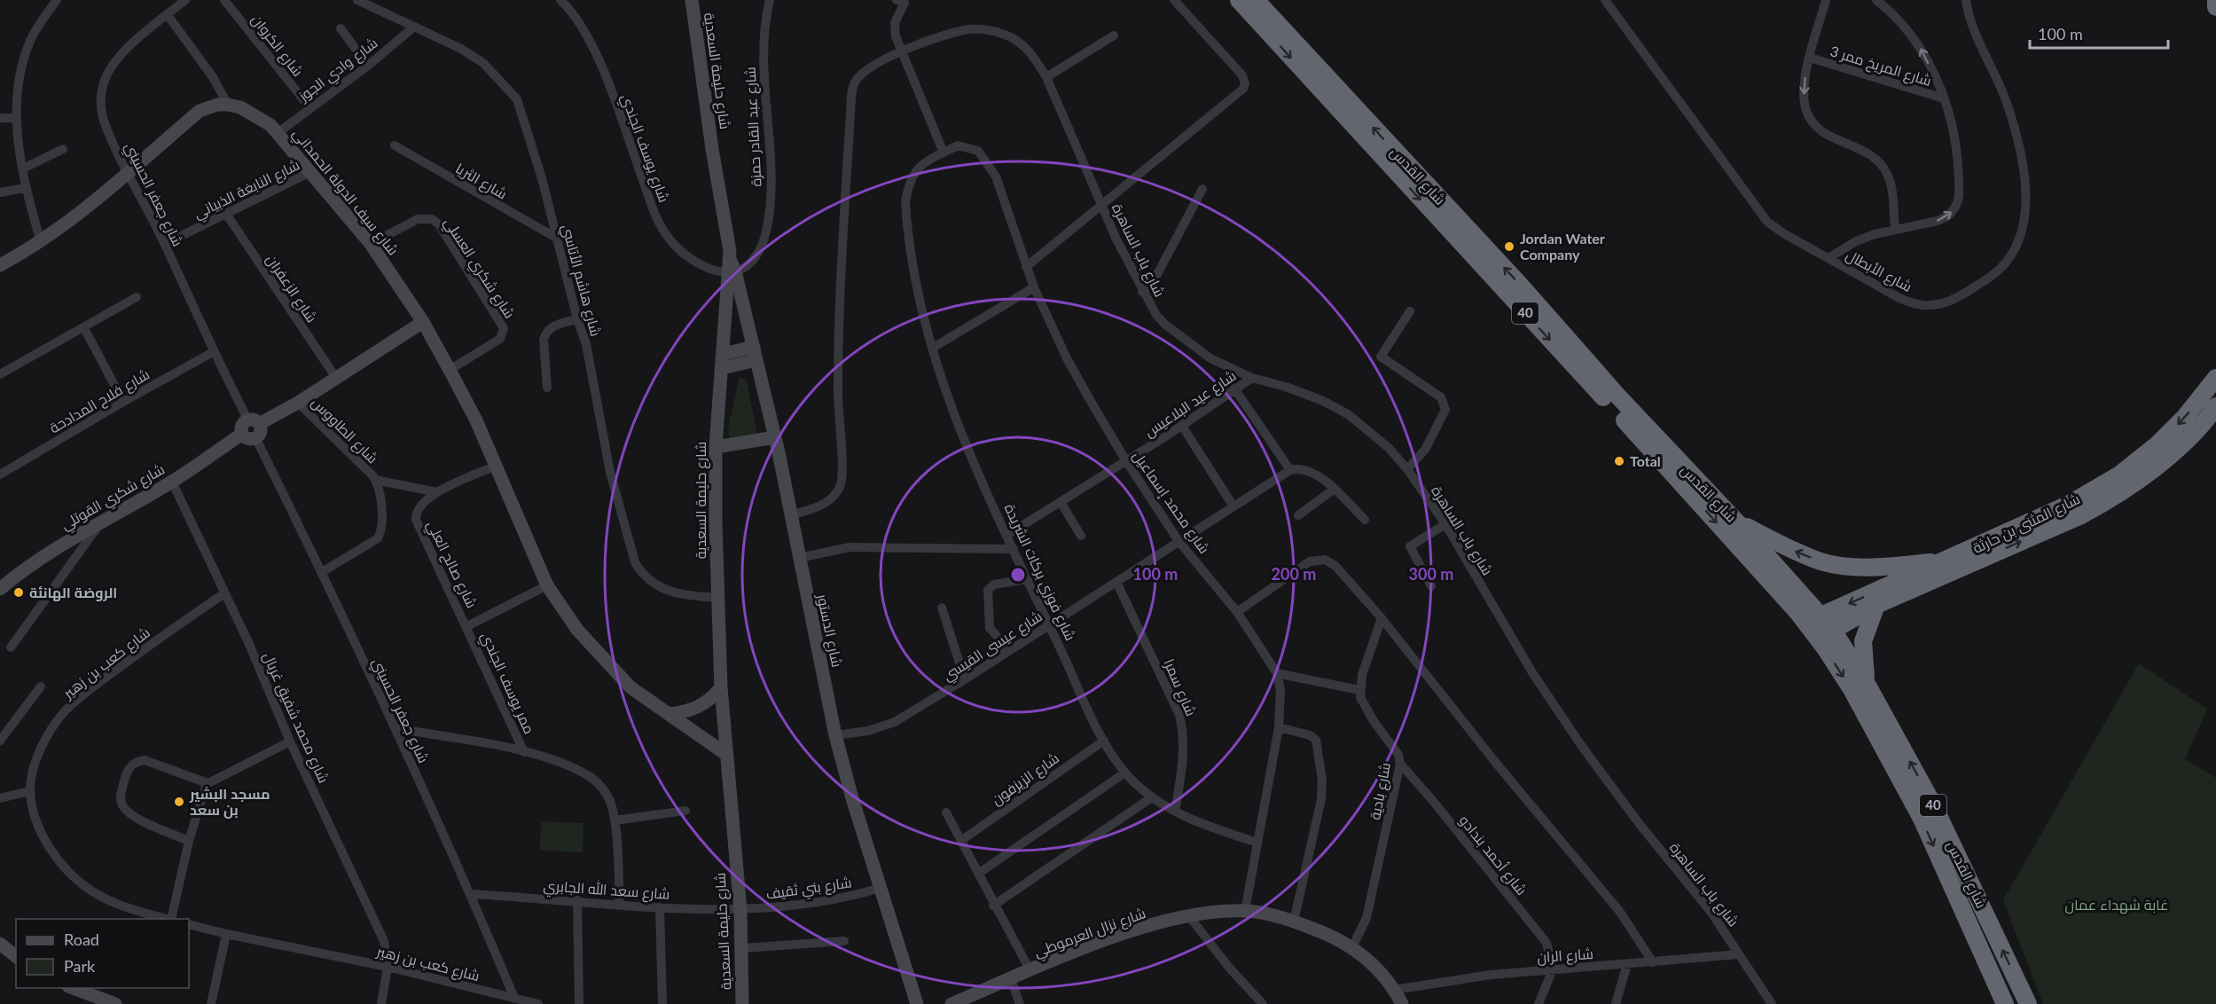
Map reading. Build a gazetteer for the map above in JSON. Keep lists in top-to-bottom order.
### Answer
{
  "streets": {
    "highway": ["شارع القدس", "40", "شارع المثنى بن حارثة"],
    "street": [
      "شارع الكروان",
      "شارع المريخ ممر 3",
      "شارع وادي الجوز",
      "شارع حليمة السعدية",
      "شارع عبد القادر حمزة",
      "شارع يوسف الجندي",
      "شارع الثريا",
      "شارع النابغة الذبياني",
      "شارع سيف الدولة الحمداني",
      "شارع جعفر الحسيني",
      "شارع باب الساهرة",
      "شارع شكري العسلي",
      "شارع الأبطال",
      "شارع هاشم الأتاسي",
      "شارع الزعفران",
      "شارع فلاح المدادحة",
      "شارع عيد البلاعيس",
      "شارع الطاووس",
      "شارع شكري القوتلي",
      "شارع محمد إسماعيل",
      "شارع صالح العلي",
      "شارع فوزي بركات الشريدة",
      "شارع الدستور",
      "شارع عيسى القيسي",
      "شارع كعب بن زهير",
      "ممر يوسف الجندي",
      "شارع سمرا",
      "شارع محمد شفيق غربال",
      "شارع الزيزفون",
      "شارع بادية",
      "شارع أحمد بندادو",
      "شارع بني ثقيف",
      "شارع سعد الله الجابري",
      "شارع نزال العرموطي",
      "شارع الران"
    ]
  },
  "crossings": [
    ["شارع الكروان", "شارع وادي الجوز"],
    ["شارع وادي الجوز", "شارع سيف الدولة الحمداني"],
    ["شارع وادي الجوز", "شارع هاشم الأتاسي"],
    ["شارع حليمة السعدية", "شارع عبد القادر حمزة"],
    ["شارع حليمة السعدية", "شارع يوسف الجندي"],
    ["شارع حليمة السعدية", "شارع سيف الدولة الحمداني"],
    ["شارع حليمة السعدية", "شارع هاشم الأتاسي"],
    ["شارع حليمة السعدية", "شارع الدستور"],
    ["شارع حليمة السعدية", "شارع بني ثقيف"],
    ["شارع حليمة السعدية", "شارع سعد الله الجابري"],
    ["شارع عبد القادر حمزة", "شارع يوسف الجندي"],
    ["شارع عبد القادر حمزة", "شارع الدستور"],
    ["شارع يوسف الجندي", "شارع الدستور"],
    ["شارع القدس", "شارع المثنى بن حارثة"],
    ["شارع الثريا", "شارع هاشم الأتاسي"],
    ["شارع النابغة الذبياني", "شارع سيف الدولة الحمداني"],
    ["شارع النابغة الذبياني", "شارع جعفر الحسيني"],
    ["شارع النابغة الذبياني", "شارع الزعفران"],
    ["شارع سيف الدولة الحمداني", "شارع شكري العسلي"],
    ["شارع سيف الدولة الحمداني", "شارع صالح العلي"],
    ["شارع جعفر الحسيني", "شارع فلاح المدادحة"],
    ["شارع جعفر الحسيني", "شارع الطاووس"],
    ["شارع جعفر الحسيني", "شارع شكري القوتلي"],
    ["شارع جعفر الحسيني", "شارع كعب بن زهير"],
    ["شارع جعفر الحسيني", "شارع سعد الله الجابري"],
    ["شارع باب الساهرة", "شارع عيد البلاعيس"],
    ["شارع باب الساهرة", "شارع الدستور"],
    ["شارع باب الساهرة", "شارع الران"],
    ["شارع عيد البلاعيس", "شارع محمد إسماعيل"],
    ["شارع عيد البلاعيس", "شارع فوزي بركات الشريدة"],
    ["شارع شكري القوتلي", "شارع محمد شفيق غربال"],
    ["شارع محمد إسماعيل", "شارع فوزي بركات الشريدة"],
    ["شارع محمد إسماعيل", "شارع عيسى القيسي"],
    ["شارع محمد إسماعيل", "شارع نزال العرموطي"],
    ["شارع صالح العلي", "ممر يوسف الجندي"],
    ["شارع فوزي بركات الشريدة", "شارع عيسى القيسي"],
    ["شارع فوزي بركات الشريدة", "شارع سمرا"],
    ["شارع فوزي بركات الشريدة", "شارع الزيزفون"],
    ["شارع الدستور", "شارع عيسى القيسي"],
    ["شارع الدستور", "شارع بني ثقيف"],
    ["شارع عيسى القيسي", "شارع سمرا"],
    ["شارع كعب بن زهير", "شارع محمد شفيق غربال"],
    ["شارع بادية", "شارع أحمد بندادو"],
    ["شارع بادية", "شارع نزال العرموطي"],
    ["شارع أحمد بندادو", "شارع الران"],
    ["شارع بني ثقيف", "شارع سعد الله الجابري"],
    ["شارع نزال العرموطي", "شارع الران"]
  ],
  "parks": ["غابة شهداء عمان"],
  "places": [
    "Jordan Water Company",
    "Total",
    "الروضة الهانئة",
    "مسجد البشير بن سعد"
  ],
  "legend": ["Road", "Park"],
  "scale_bar": "100 m",
  "rings": ["100 m", "200 m", "300 m"]
}
